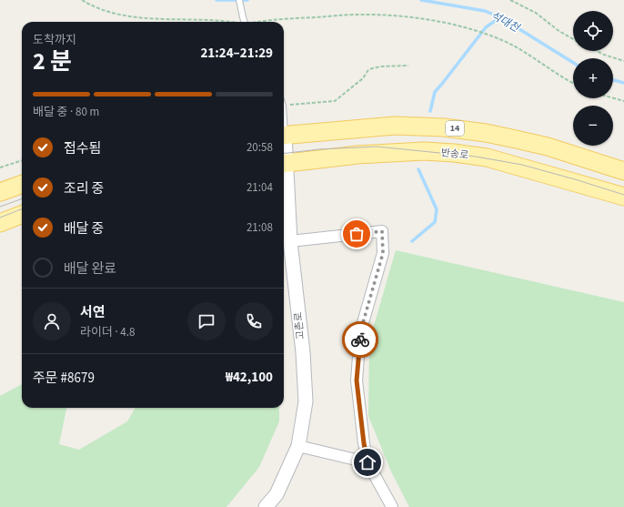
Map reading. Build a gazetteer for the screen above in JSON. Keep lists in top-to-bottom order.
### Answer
{
  "streets": {
    "main road": ["14", "반송로"],
    "street": ["고촌로"]
  },
  "water": ["석대천"],
  "page": {
    "map_buttons": ["+", "−"],
    "heading": ["2 분", "도착까지", "21:24–21:29"],
    "panel": [
      "서연",
      "라이더 · 4.8",
      "주문 #8679",
      "₩42,100"
    ],
    "bar": "배달 중 · 80 m",
    "list": [
      ["접수됨", "20:58"],
      ["조리 중", "21:04"],
      ["배달 중", "21:08"],
      "배달 완료"
    ]
  }
}
